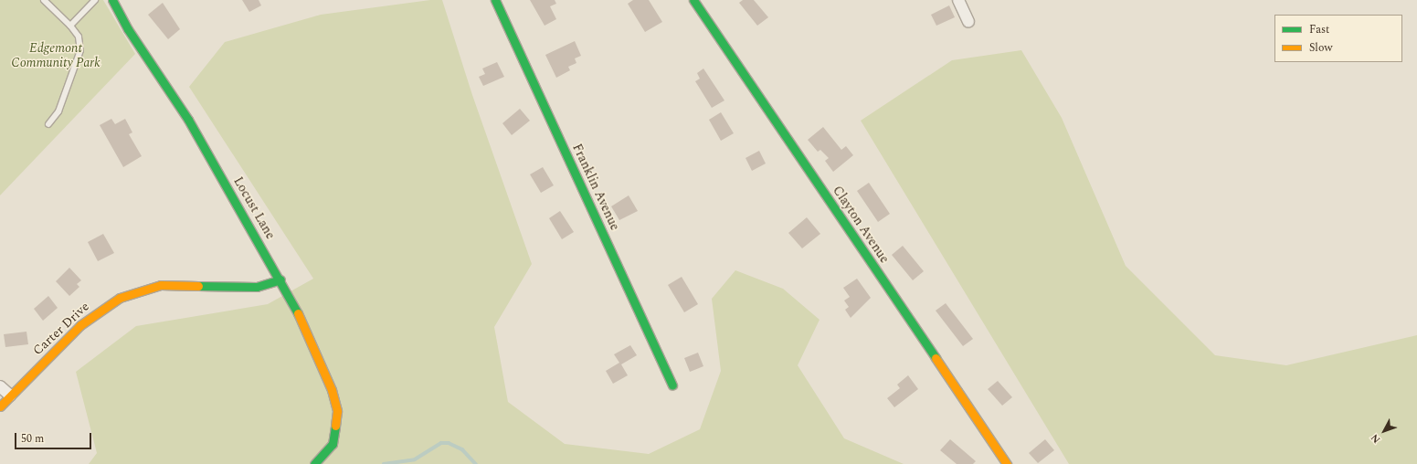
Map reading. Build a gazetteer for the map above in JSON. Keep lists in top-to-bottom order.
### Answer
{
  "streets": {
    "street": [
      "Franklin Avenue",
      "Locust Lane",
      "Clayton Avenue",
      "Carter Drive"
    ]
  },
  "crossings": [
    ["Locust Lane", "Carter Drive"]
  ],
  "parks": ["Edgemont Community Park"],
  "legend": ["Fast", "Slow"],
  "scale_bar": "50 m",
  "north": "bottom left"
}
